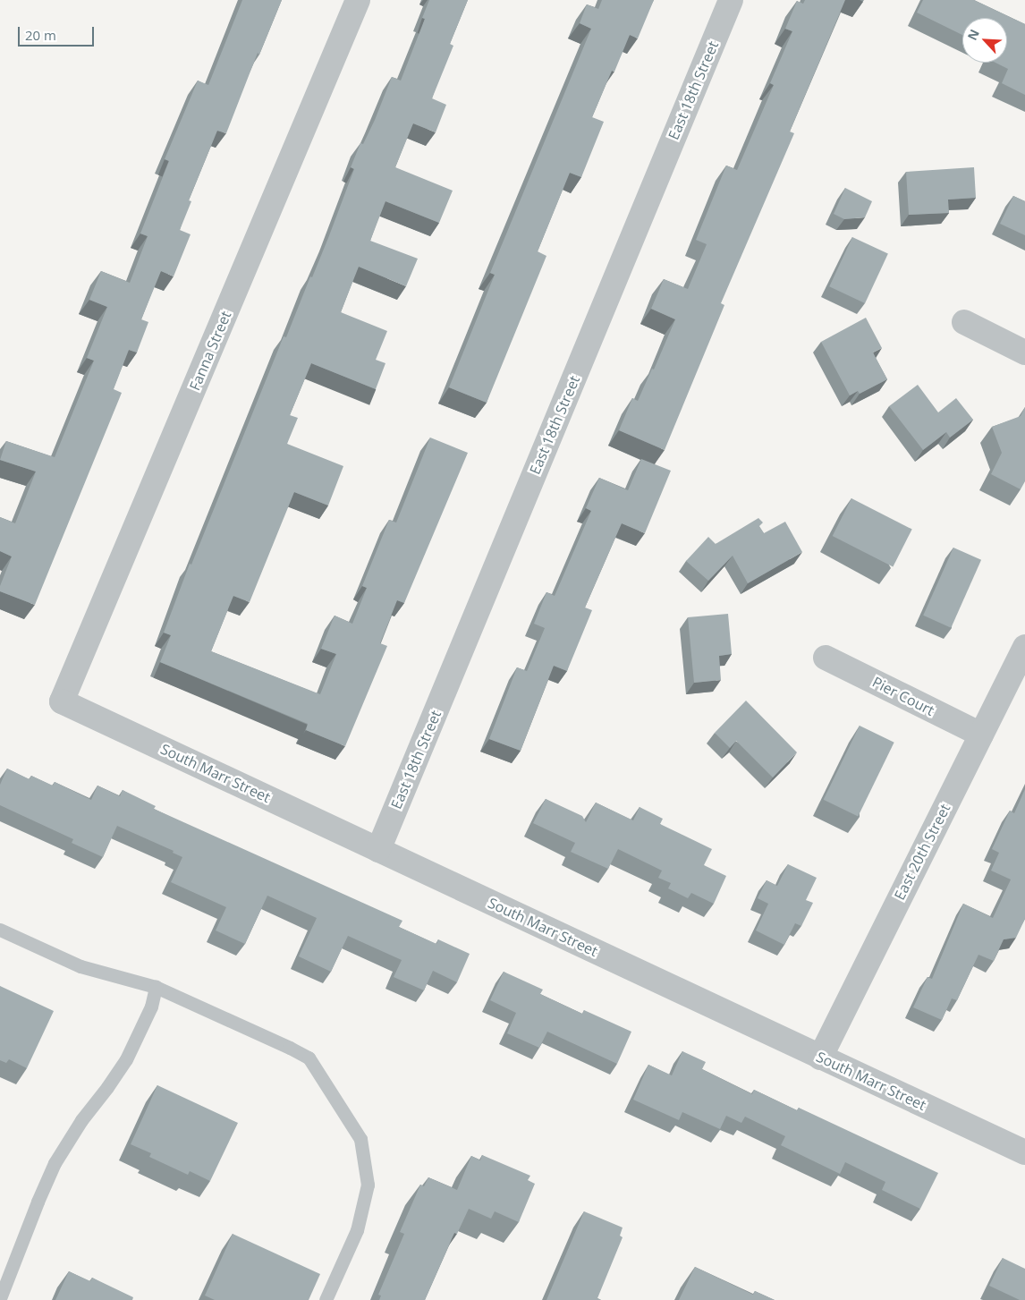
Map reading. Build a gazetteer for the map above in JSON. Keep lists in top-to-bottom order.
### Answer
{
  "streets": {
    "street": [
      "East 18th Street",
      "Fanna Street",
      "Pier Court",
      "South Marr Street",
      "East 20th Street"
    ]
  },
  "crossings": [
    ["East 18th Street", "South Marr Street"],
    ["Fanna Street", "South Marr Street"],
    ["Pier Court", "East 20th Street"],
    ["South Marr Street", "East 20th Street"]
  ],
  "scale_bar": "20 m",
  "north": "top left"
}
